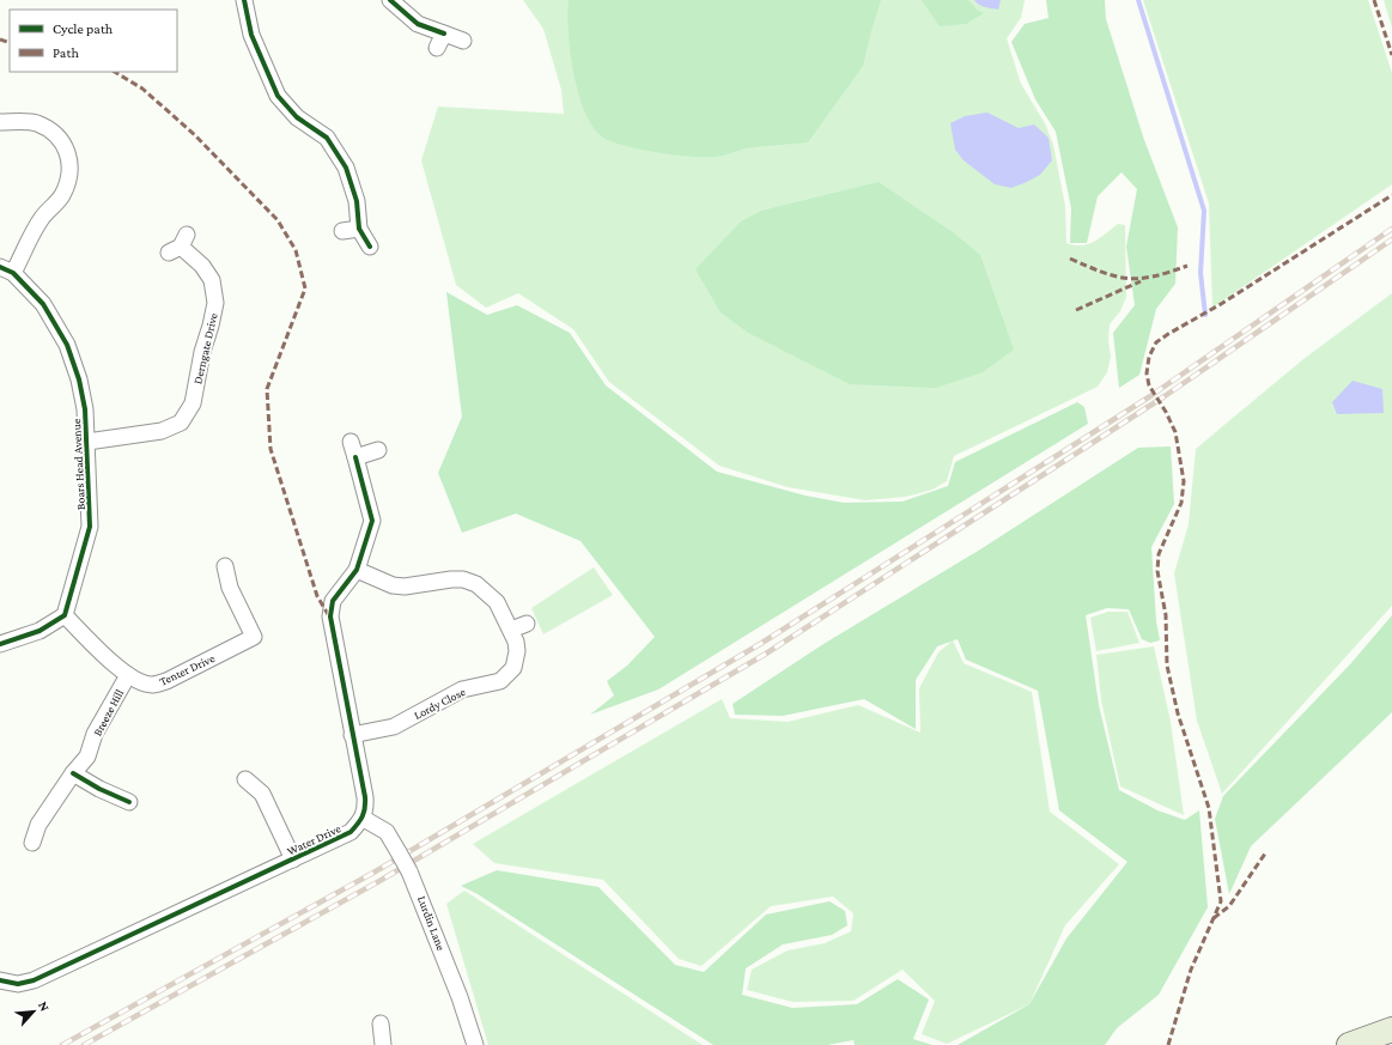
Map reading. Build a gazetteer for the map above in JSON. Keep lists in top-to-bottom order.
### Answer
{
  "streets": {
    "street": [
      "Derngate Drive",
      "Boars Head Avenue",
      "Tenter Drive",
      "Lordy Close",
      "Breeze Hill",
      "Water Drive",
      "Lurdin Lane"
    ]
  },
  "crossings": [
    ["Derngate Drive", "Boars Head Avenue"],
    ["Boars Head Avenue", "Tenter Drive"],
    ["Tenter Drive", "Breeze Hill"],
    ["Water Drive", "Lurdin Lane"]
  ],
  "legend": ["Cycle path", "Path"],
  "north": "top right"
}
